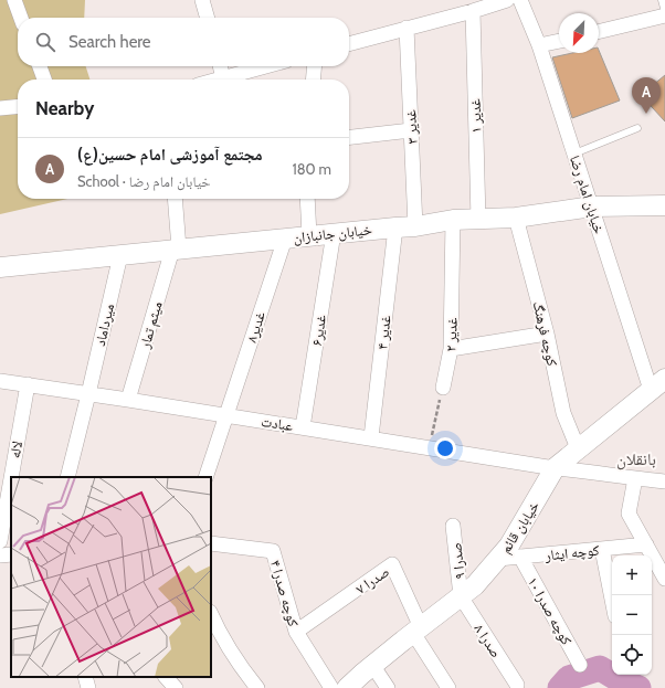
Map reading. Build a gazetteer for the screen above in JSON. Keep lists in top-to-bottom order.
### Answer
{
  "streets": {
    "street": [
      "غدیر ۱",
      "غدیر ۳",
      "خیابان امام رضا",
      "خیابان جانبازان",
      "میرداماد",
      "میثم تمار",
      "غدیر۸",
      "غدیر۶",
      "غدیر ۴",
      "کوچه فرهنگ",
      "غدیر ۲",
      "عبادت",
      "لاله",
      "خیابان قائم",
      "کوچه ایثار",
      "صدرا ۹",
      "صدرا ۷",
      "کوچه صدرا ۴",
      "کوچه صدرا ۱۰",
      "صدرا ۸"
    ]
  },
  "crossings": [
    ["غدیر ۱", "خیابان جانبازان"],
    ["غدیر ۳", "خیابان جانبازان"],
    ["خیابان امام رضا", "خیابان جانبازان"],
    ["خیابان امام رضا", "خیابان قائم"],
    ["خیابان جانبازان", "میرداماد"],
    ["خیابان جانبازان", "میثم تمار"],
    ["خیابان جانبازان", "غدیر۸"],
    ["خیابان جانبازان", "غدیر۶"],
    ["خیابان جانبازان", "غدیر ۴"],
    ["خیابان جانبازان", "کوچه فرهنگ"],
    ["خیابان جانبازان", "غدیر ۲"],
    ["میرداماد", "عبادت"],
    ["میثم تمار", "عبادت"],
    ["غدیر۸", "عبادت"],
    ["غدیر۶", "عبادت"],
    ["غدیر ۴", "عبادت"],
    ["کوچه فرهنگ", "خیابان قائم"],
    ["عبادت", "لاله"],
    ["عبادت", "خیابان قائم"],
    ["خیابان قائم", "کوچه ایثار"],
    ["خیابان قائم", "صدرا ۹"],
    ["خیابان قائم", "صدرا ۷"],
    ["خیابان قائم", "صدرا ۸"],
    ["کوچه ایثار", "کوچه صدرا ۱۰"],
    ["صدرا ۹", "صدرا ۸"],
    ["صدرا ۷", "کوچه صدرا ۴"]
  ],
  "districts": ["بانقلان"],
  "north": "bottom left",
  "page": {
    "search": "Search here",
    "pins": "A",
    "heading": "Nearby",
    "list": [
      {
        "mark": "A",
        "name": "مجتمع آموزشی امام حسین(ع)",
        "note": "School · خیابان امام رضا",
        "value": "180 m"
      }
    ],
    "map_buttons": ["+", "−"]
  }
}
